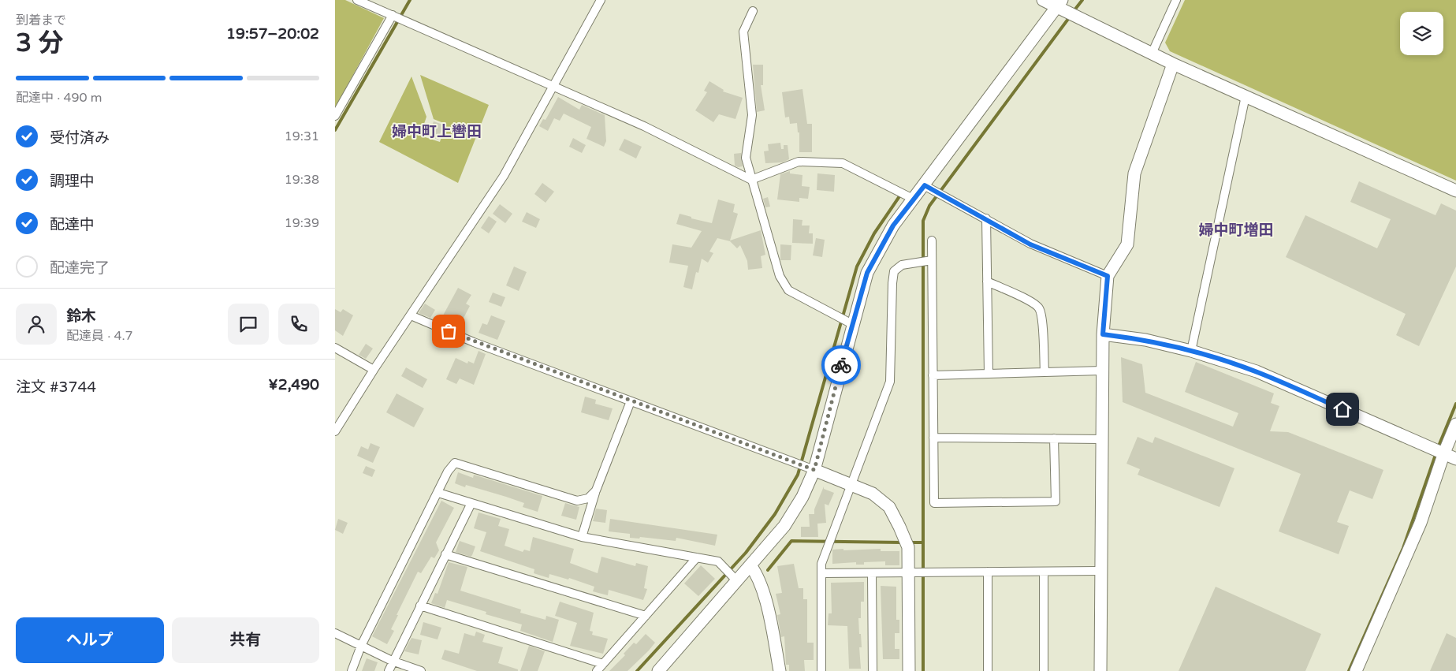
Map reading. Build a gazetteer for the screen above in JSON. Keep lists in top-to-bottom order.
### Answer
{
  "districts": ["婦中町上轡田", "婦中町増田"],
  "page": {
    "heading": ["3 分", "到着まで", "19:57–20:02"],
    "panel": [
      "鈴木",
      "配達員 · 4.7",
      "注文 #3744",
      "¥2,490"
    ],
    "bar": "配達中 · 490 m",
    "list": [
      ["受付済み", "19:31"],
      ["調理中", "19:38"],
      ["配達中", "19:39"],
      "配達完了"
    ],
    "buttons": ["ヘルプ", "共有"]
  }
}
